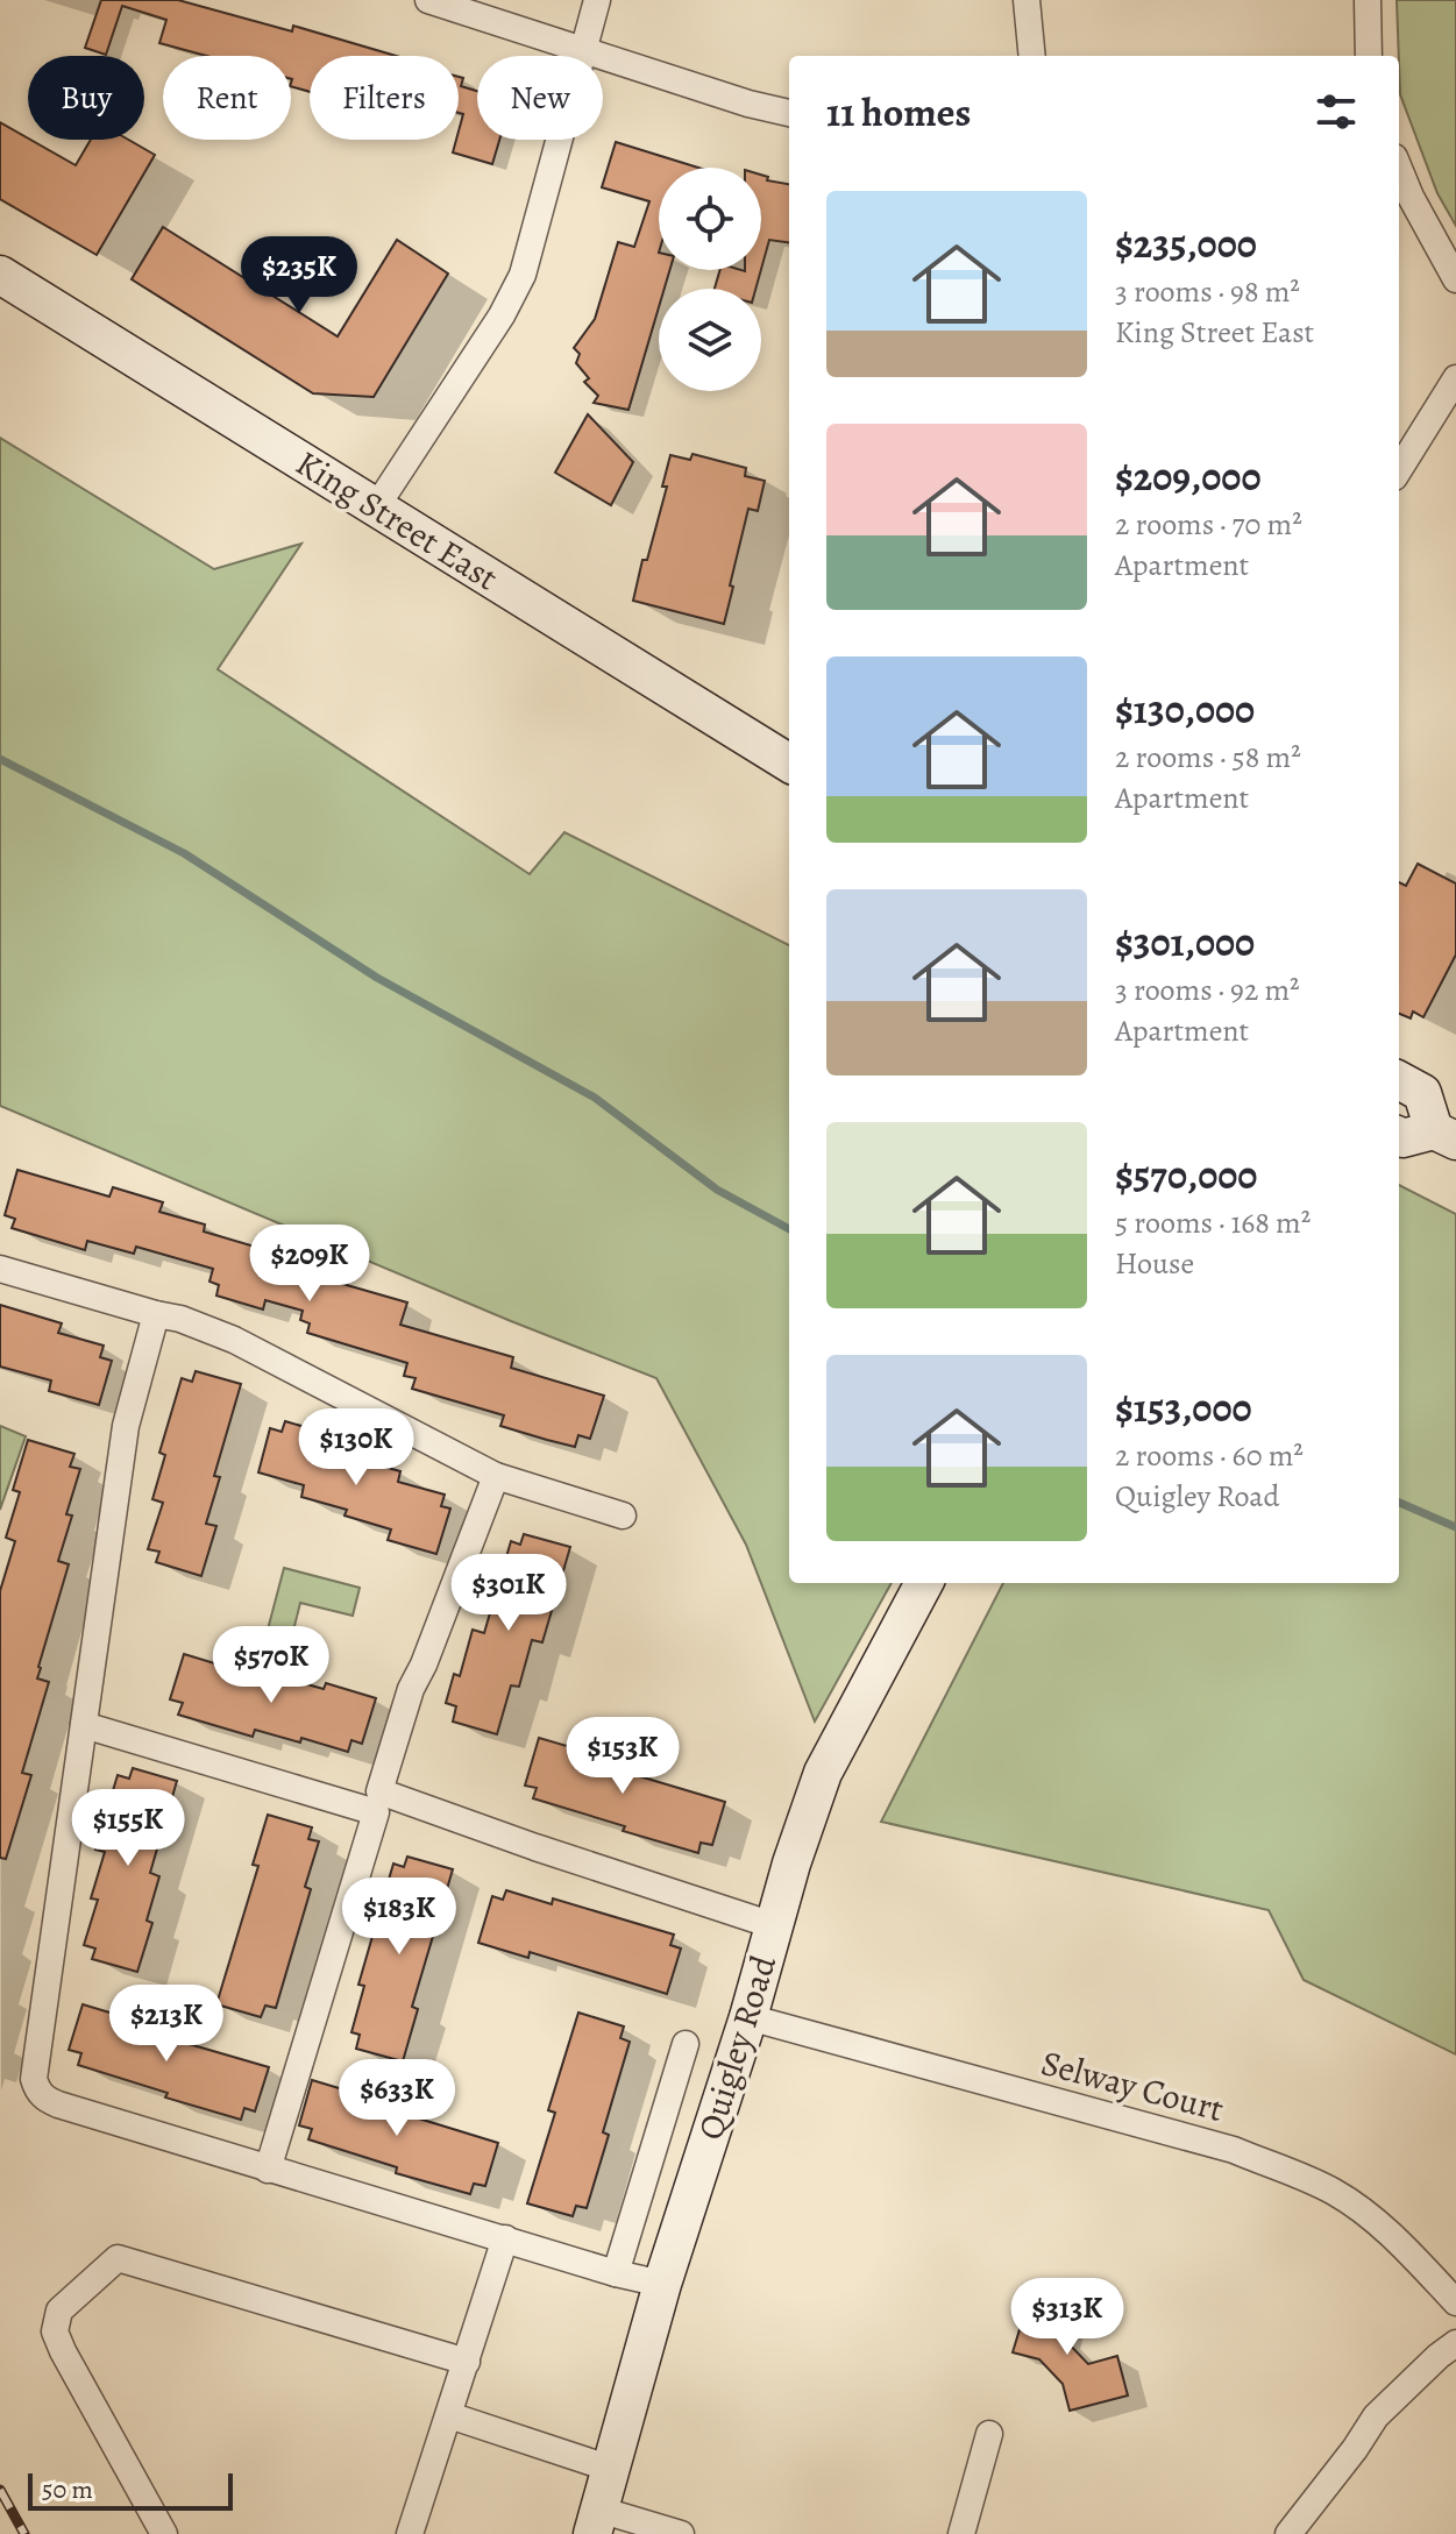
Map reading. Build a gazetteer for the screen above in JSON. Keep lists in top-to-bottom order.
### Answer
{
  "streets": {
    "main road": ["King Street East", "Quigley Road"],
    "street": ["Selway Court"]
  },
  "crossings": [
    ["Quigley Road", "Selway Court"]
  ],
  "scale_bar": "50 m",
  "page": {
    "chip": [
      "Buy",
      "Rent",
      "Filters",
      "New"
    ],
    "heading": "11 homes",
    "list": [
      {
        "name": "$235,000",
        "note": "3 rooms · 98 m² · King Street East"
      },
      {
        "name": "$209,000",
        "note": "2 rooms · 70 m² · Apartment"
      },
      {
        "name": "$130,000",
        "note": "2 rooms · 58 m² · Apartment"
      },
      {
        "name": "$301,000",
        "note": "3 rooms · 92 m² · Apartment"
      },
      {
        "name": "$570,000",
        "note": "5 rooms · 168 m² · House"
      },
      {
        "name": "$153,000",
        "note": "2 rooms · 60 m² · Quigley Road"
      }
    ],
    "price": [
      "$235K",
      "$209K",
      "$130K",
      "$301K",
      "$570K",
      "$153K",
      "$155K",
      "$183K",
      "$213K",
      "$633K",
      "$313K"
    ],
    "scale": "50 m"
  }
}
